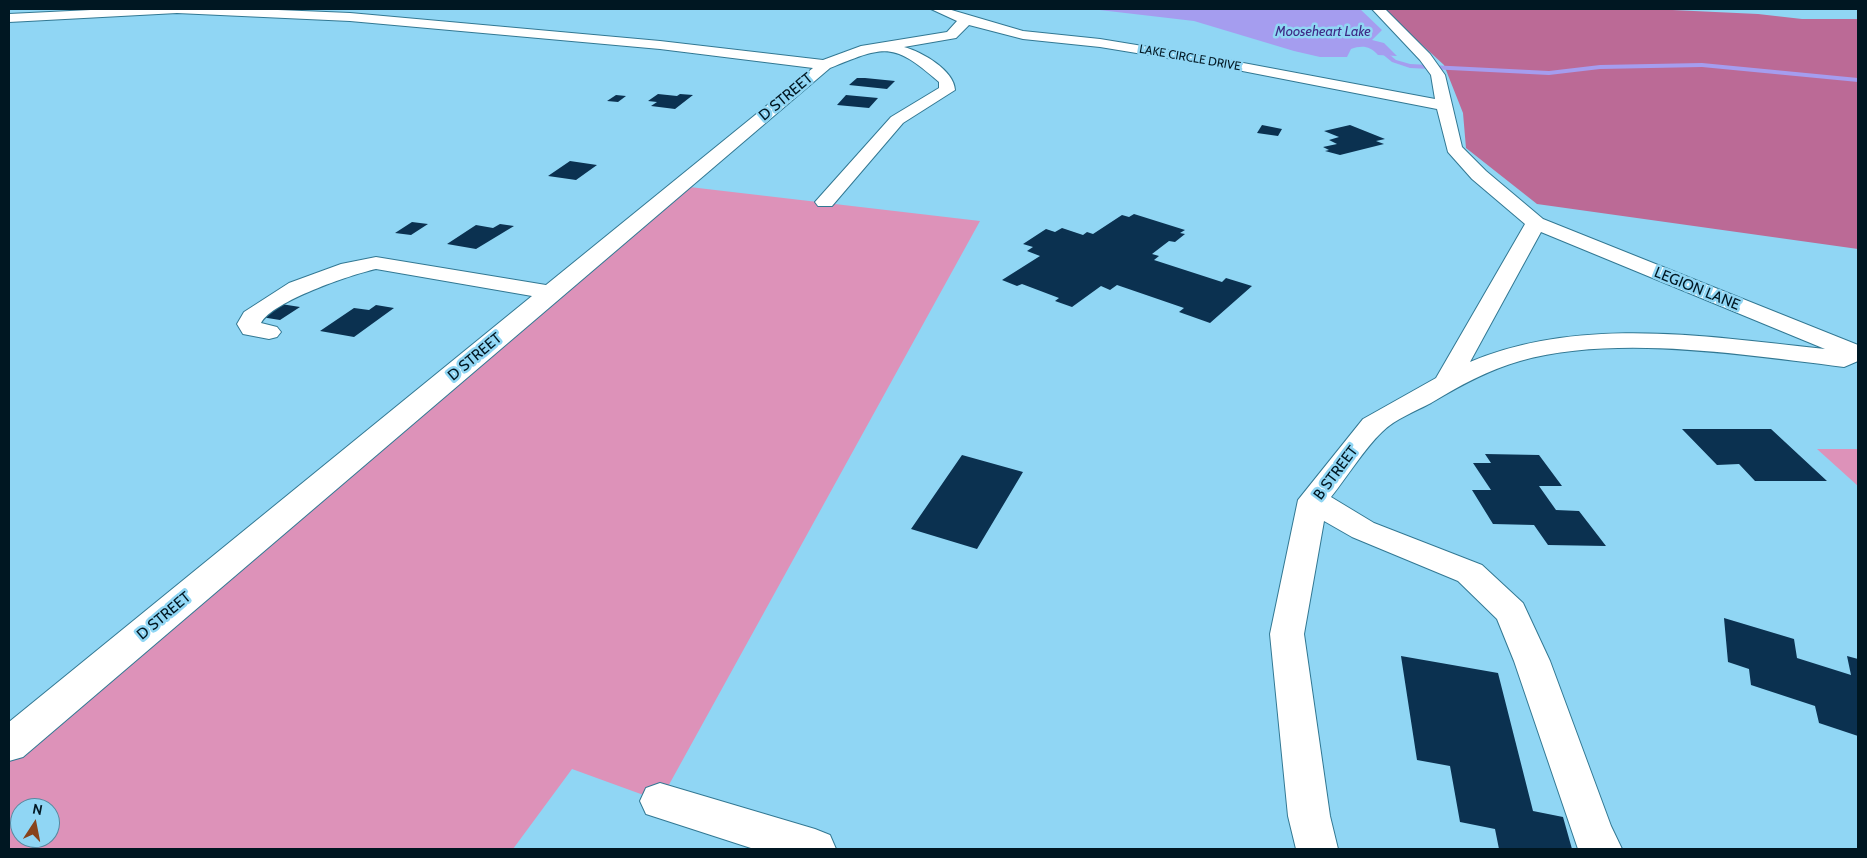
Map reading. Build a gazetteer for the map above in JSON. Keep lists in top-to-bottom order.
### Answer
{
  "streets": {
    "street": [
      "LAKE CIRCLE DRIVE",
      "D STREET",
      "LEGION LANE",
      "B STREET"
    ]
  },
  "crossings": [
    ["LAKE CIRCLE DRIVE", "D STREET"],
    ["LAKE CIRCLE DRIVE", "LEGION LANE"]
  ],
  "water": ["Mooseheart Lake"],
  "north": "top"
}
